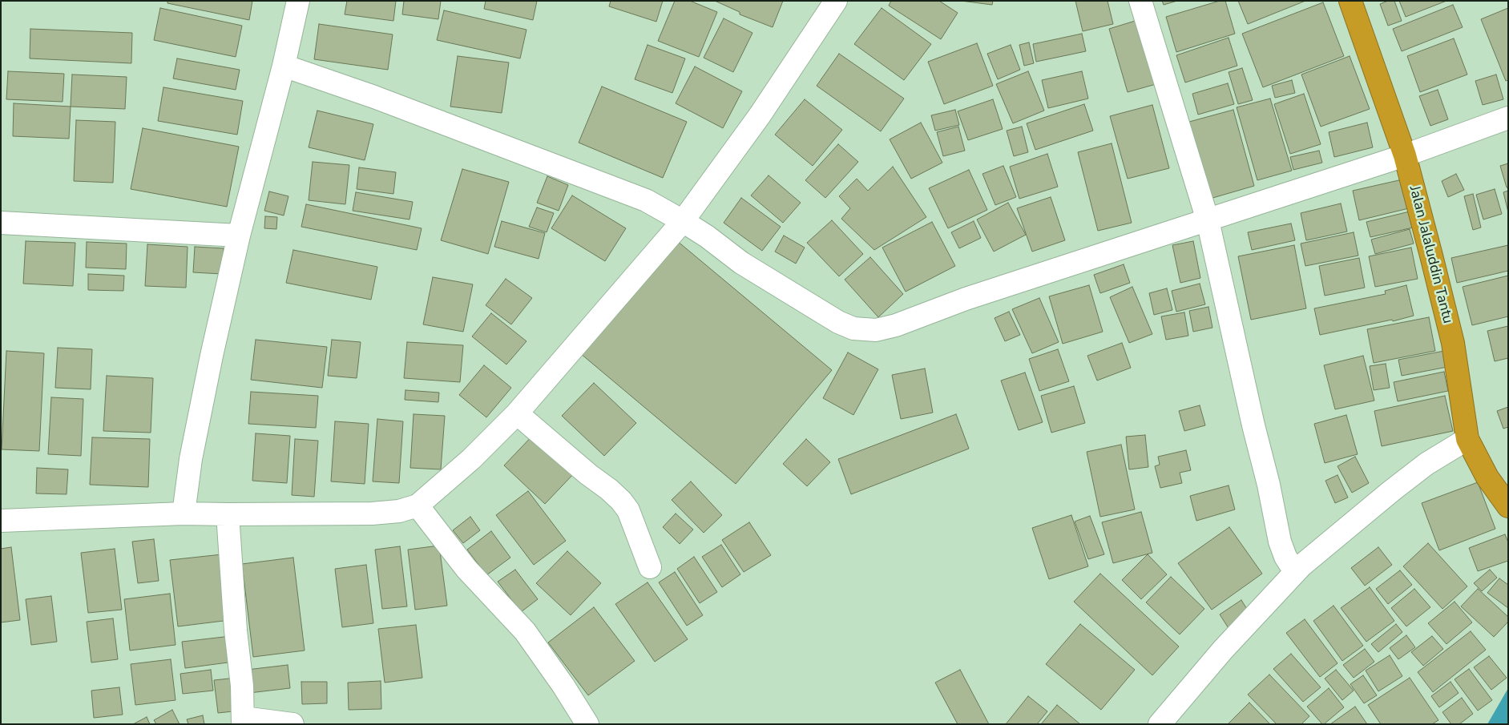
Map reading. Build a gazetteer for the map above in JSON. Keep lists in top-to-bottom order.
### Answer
{
  "streets": {
    "highway": ["Jalan Jalaluddin Tantu"]
  }
}
